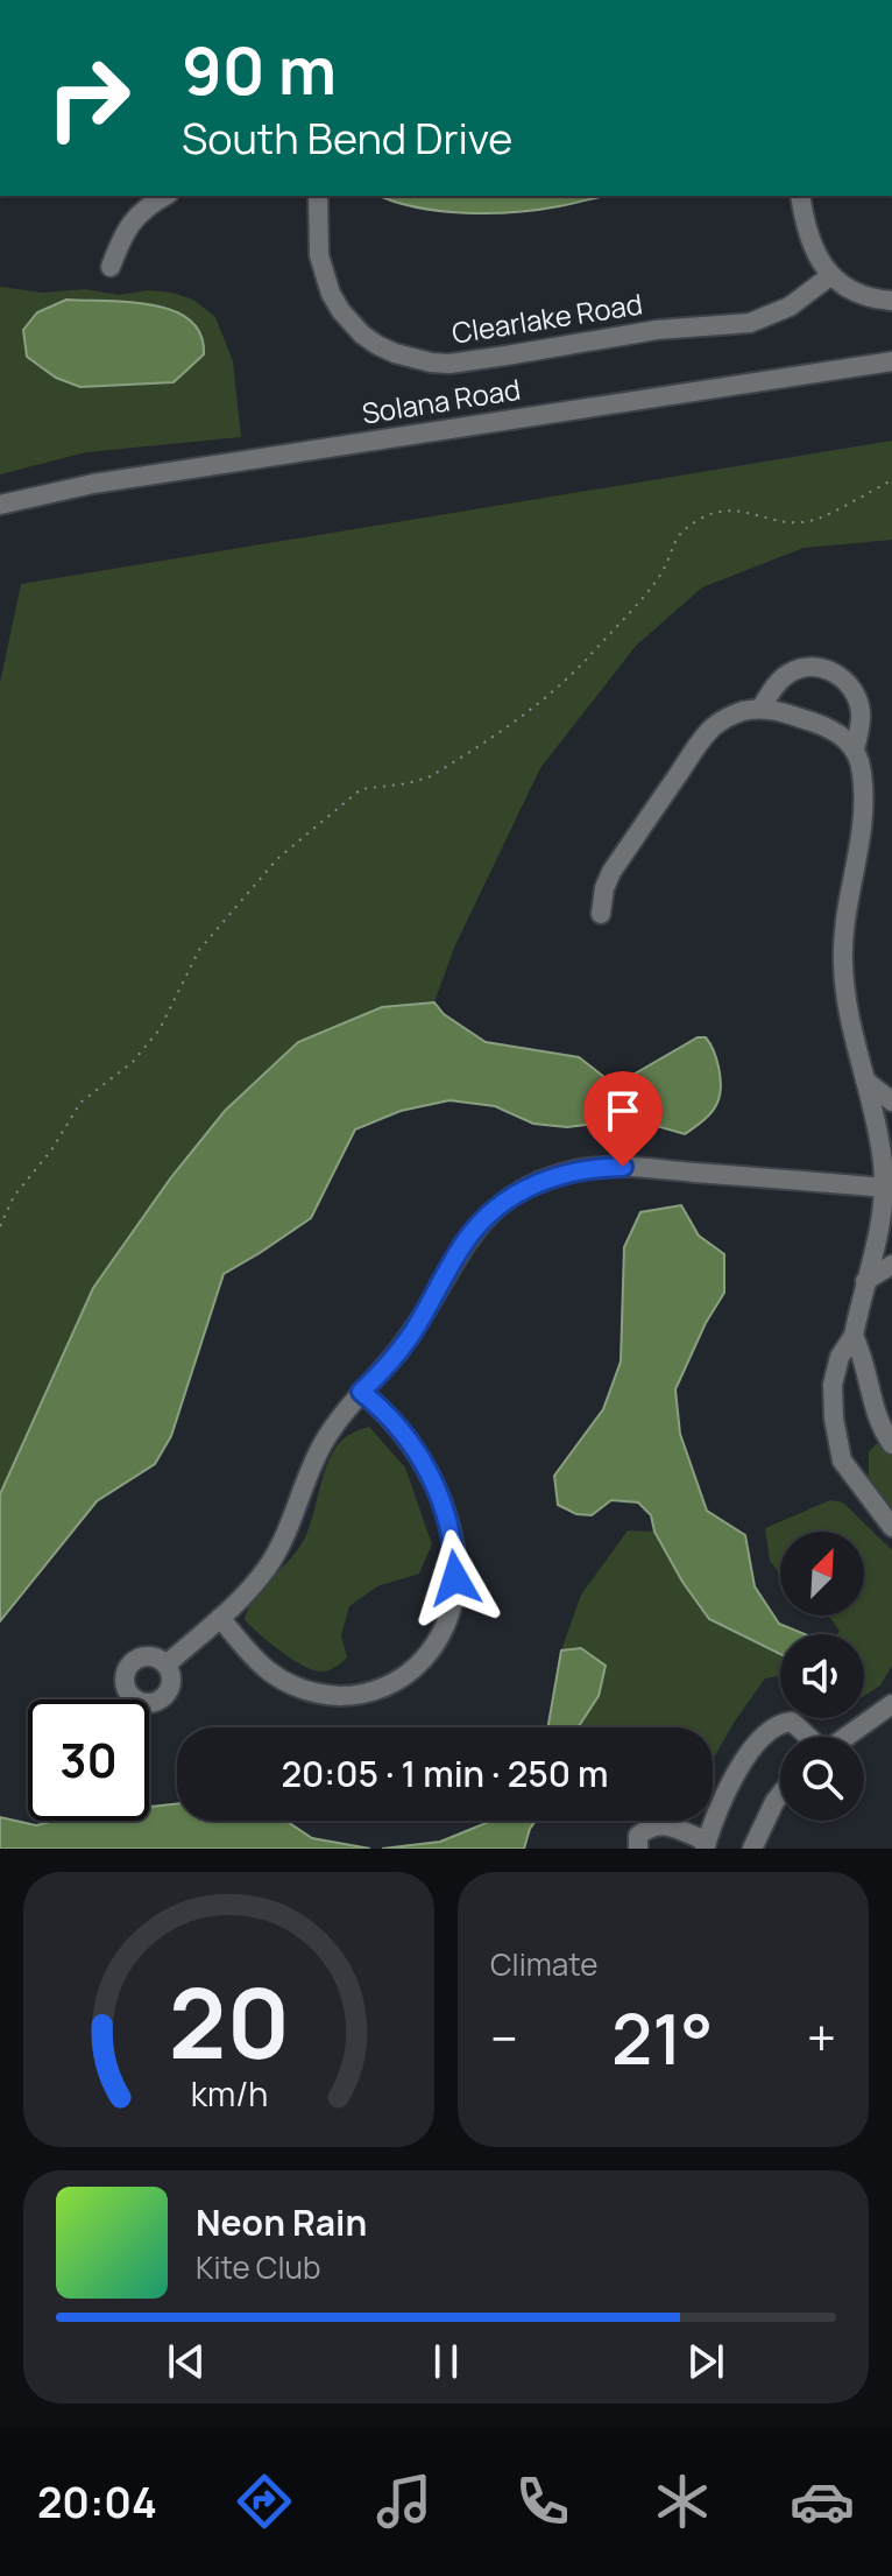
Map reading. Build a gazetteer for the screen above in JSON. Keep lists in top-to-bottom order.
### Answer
{
  "streets": {
    "street": ["Clearlake Road", "Solana Road"]
  },
  "north": "top right",
  "page": {
    "turn": ["90 m", "South Bend Drive"],
    "limit": "30",
    "trip": "20:05 · 1 min · 250 m",
    "tile": "Climate",
    "heat": ["−", "21°", "+"],
    "song": ["Neon Rain", "Kite Club"],
    "tabs": "20:04",
    "gauge": ["20", "km/h"]
  }
}
